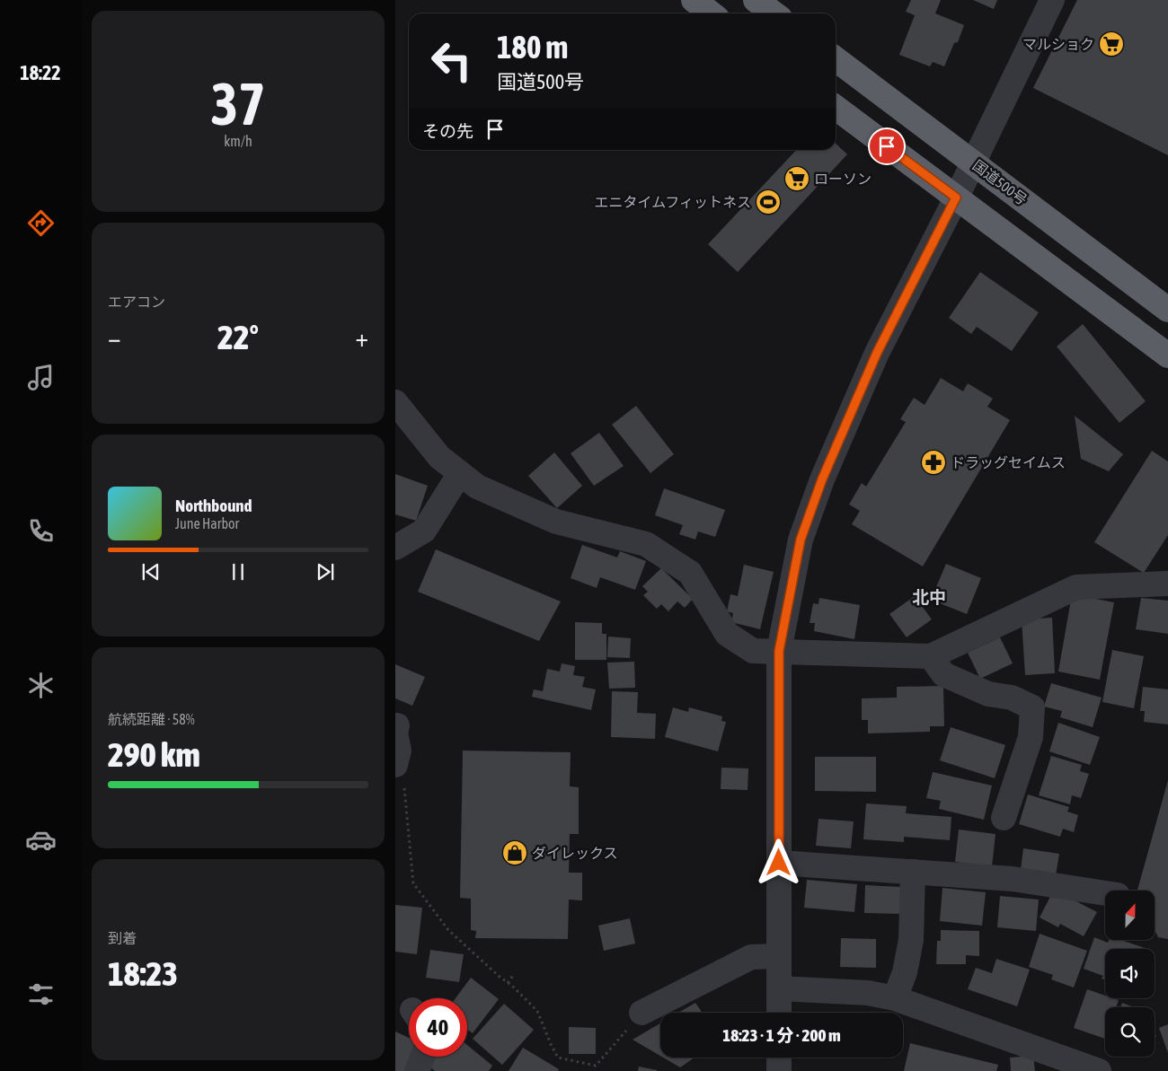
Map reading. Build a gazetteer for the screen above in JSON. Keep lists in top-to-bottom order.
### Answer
{
  "streets": {
    "highway": ["国道500号"]
  },
  "districts": ["北中"],
  "places": {
    "supermarket": ["マルショク", "ローソン"],
    "sports": ["エニタイムフィットネス"],
    "pharmacy": ["ドラッグセイムス"],
    "shop": ["ダイレックス"]
  },
  "north": "top",
  "page": {
    "tabs": "18:22",
    "tile": [
      ["37", "km/h"],
      "エアコン",
      ["航続距離 · 58%", "290 km"],
      ["到着", "18:23"]
    ],
    "turn": ["180 m", "国道500号"],
    "then": "その先",
    "heat": ["−", "22°", "+"],
    "song": ["Northbound", "June Harbor"],
    "limit": "40",
    "trip": "18:23 · 1 分 · 200 m"
  }
}
